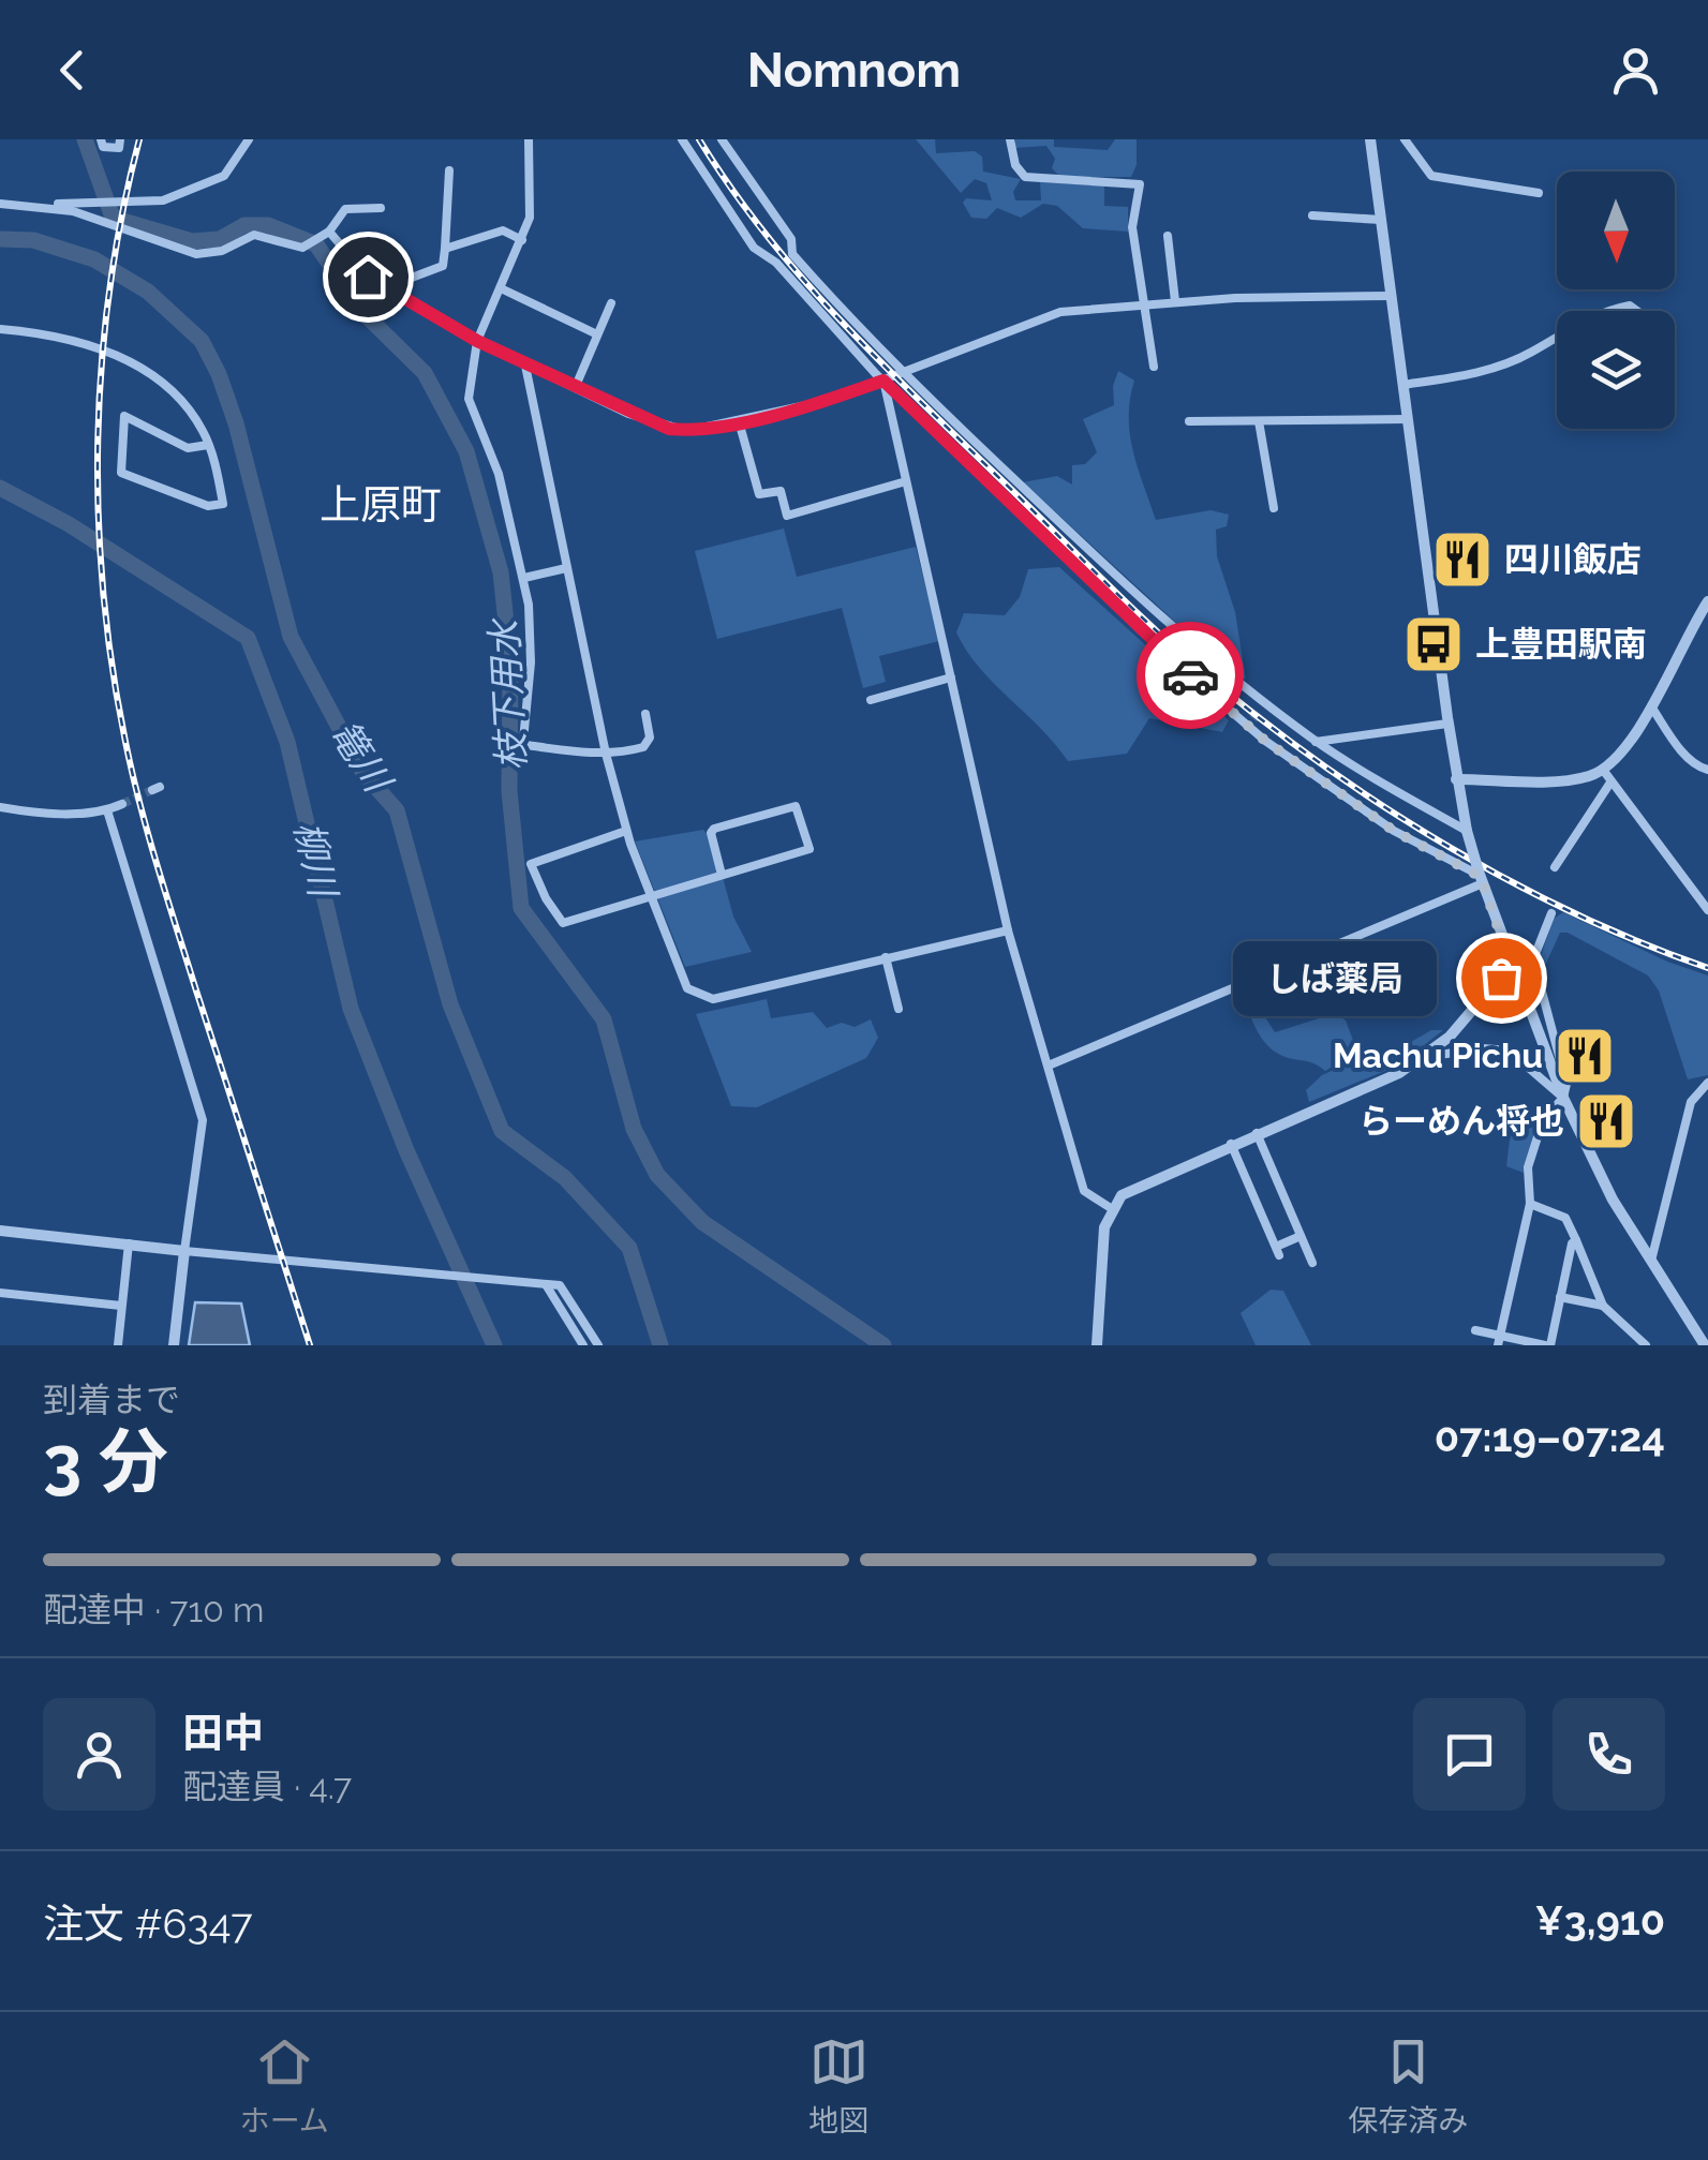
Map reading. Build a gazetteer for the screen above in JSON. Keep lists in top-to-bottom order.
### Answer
{
  "districts": ["上原町"],
  "water": ["枝下用水", "篭川", "柳川"],
  "places": {
    "restaurant": ["四川飯店", "Machu Pichu", "らーめん将也"],
    "bus stop": ["上豊田駅南"],
    "other": ["しば薬局"]
  },
  "north": "bottom",
  "page": {
    "header": "Nomnom",
    "bubble": "しば薬局",
    "heading": ["3 分", "到着まで", "07:19–07:24"],
    "panel": [
      "田中",
      "配達員 · 4.7",
      "注文 #6347",
      "¥3,910"
    ],
    "bar": "配達中 · 710 m",
    "tabs": ["ホーム", "地図", "保存済み"]
  }
}
